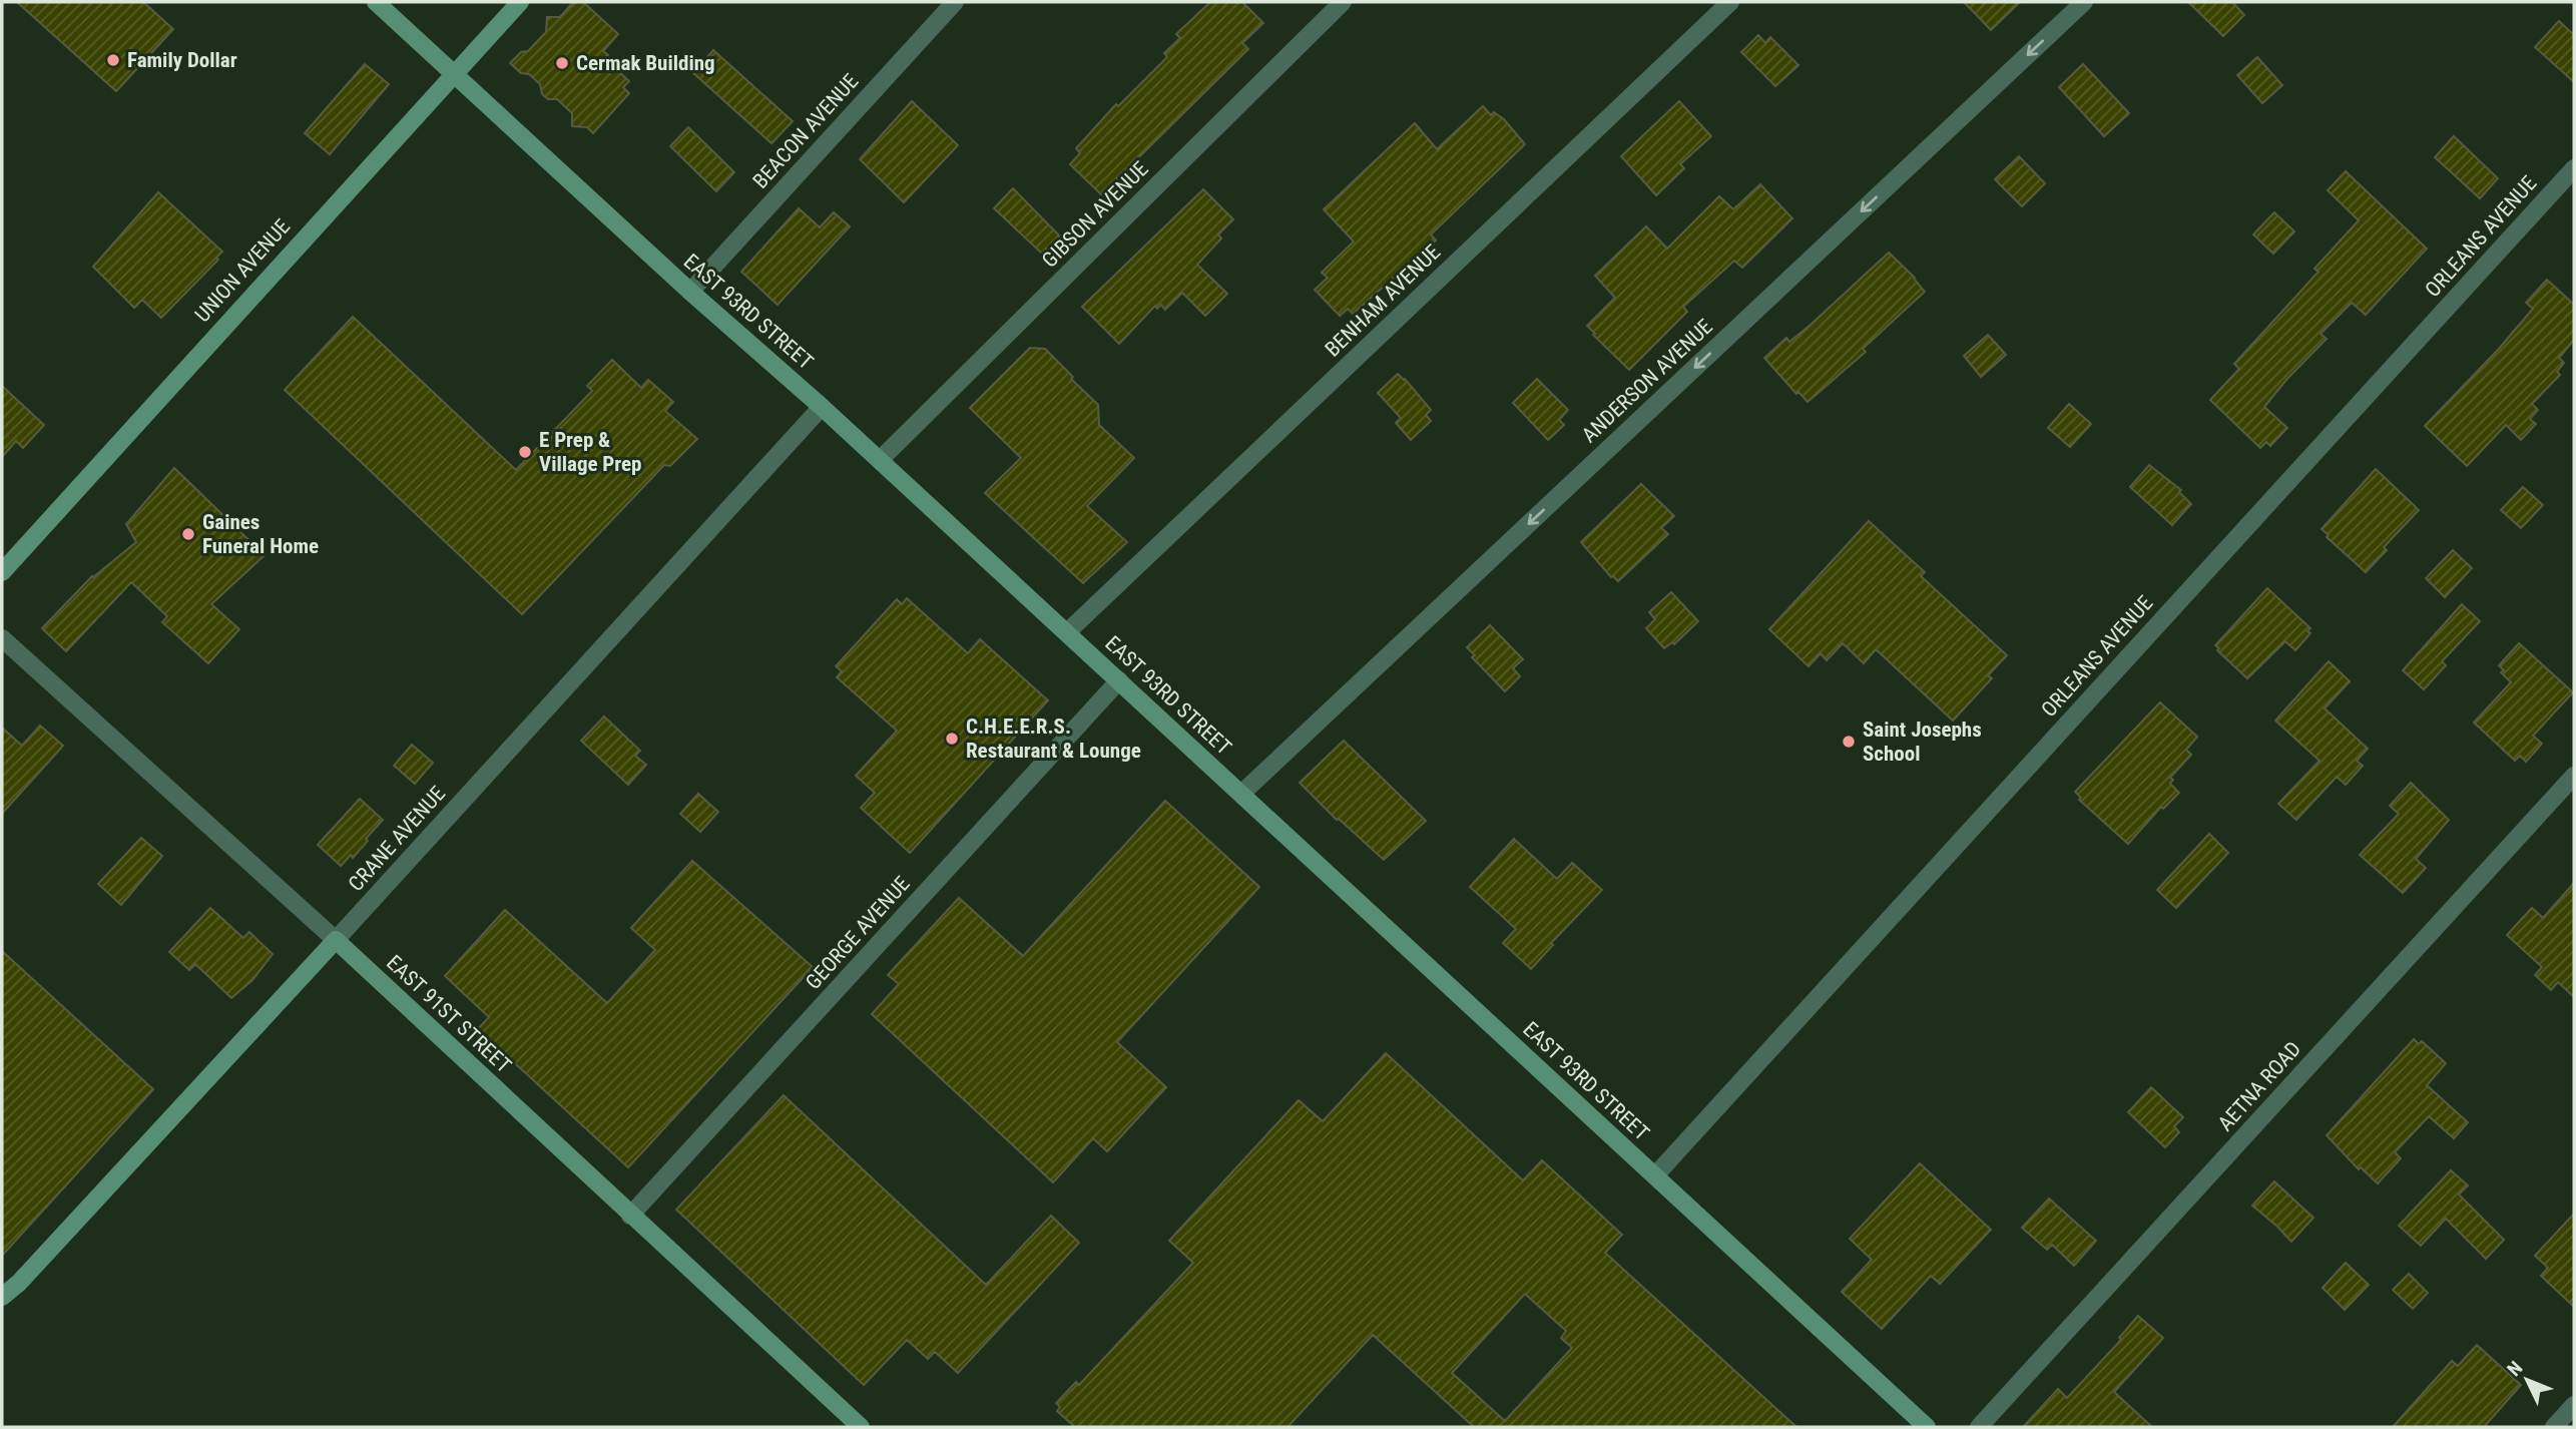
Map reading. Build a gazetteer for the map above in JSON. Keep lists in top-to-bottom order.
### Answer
{
  "streets": {
    "main road": [
      "UNION AVENUE",
      "EAST 93RD STREET",
      "CRANE AVENUE",
      "EAST 91ST STREET"
    ],
    "street": [
      "BEACON AVENUE",
      "GIBSON AVENUE",
      "ORLEANS AVENUE",
      "BENHAM AVENUE",
      "ANDERSON AVENUE",
      "GEORGE AVENUE",
      "AETNA ROAD"
    ]
  },
  "crossings": [
    ["BEACON AVENUE", "EAST 93RD STREET"],
    ["GIBSON AVENUE", "EAST 93RD STREET"],
    ["ORLEANS AVENUE", "EAST 93RD STREET"],
    ["UNION AVENUE", "EAST 93RD STREET"],
    ["BENHAM AVENUE", "EAST 93RD STREET"],
    ["EAST 93RD STREET", "ANDERSON AVENUE"],
    ["EAST 93RD STREET", "CRANE AVENUE"],
    ["EAST 93RD STREET", "GEORGE AVENUE"],
    ["CRANE AVENUE", "EAST 91ST STREET"],
    ["GEORGE AVENUE", "EAST 91ST STREET"]
  ],
  "one_way": ["ANDERSON AVENUE"],
  "places": [
    "Family Dollar",
    "Cermak Building",
    "E Prep & Village Prep",
    "Gaines Funeral Home",
    "C.H.E.E.R.S. Restaurant & Lounge",
    "Saint Josephs School"
  ],
  "north": "top left"
}
